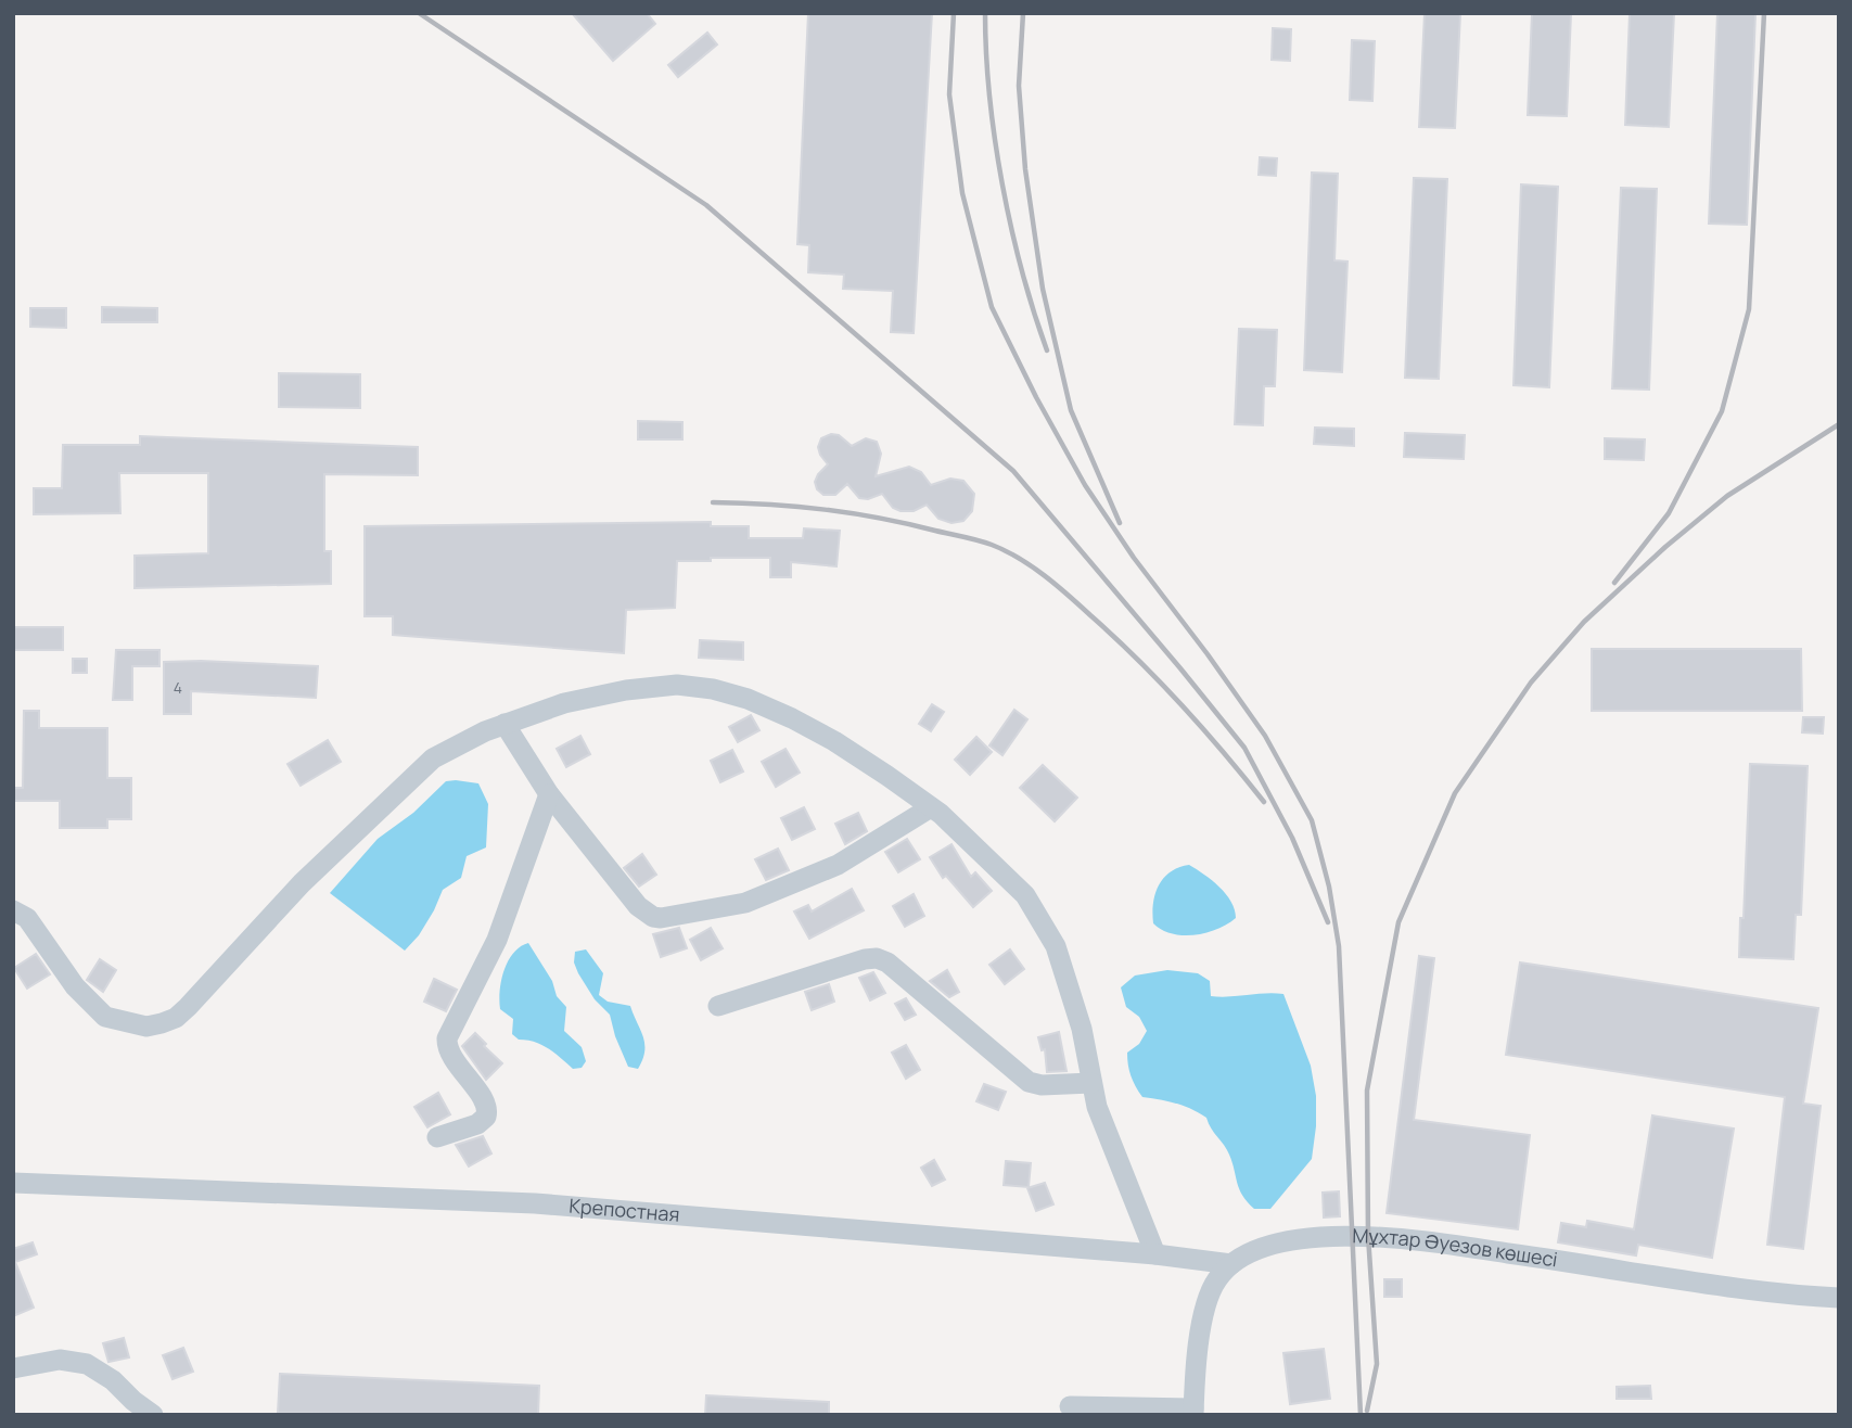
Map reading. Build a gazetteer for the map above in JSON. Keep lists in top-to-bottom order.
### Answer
{
  "streets": {
    "street": ["Крепостная", "Мұхтар Әуезов көшесі"]
  },
  "crossings": [
    ["Крепостная", "Мұхтар Әуезов көшесі"]
  ],
  "house_numbers": ["4"]
}
